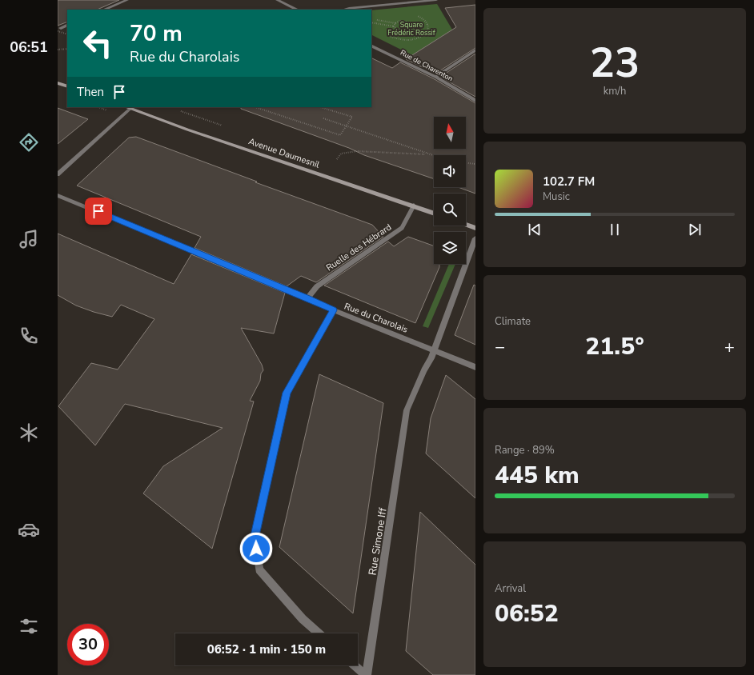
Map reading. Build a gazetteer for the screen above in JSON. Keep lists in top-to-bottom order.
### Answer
{
  "streets": {
    "main road": ["Avenue Daumesnil"],
    "street": [
      "Rue de Charenton",
      "Ruelle des Hébrard",
      "Rue du Charolais",
      "Rue Simone Iff"
    ]
  },
  "crossings": [
    ["Avenue Daumesnil", "Ruelle des Hébrard"],
    ["Ruelle des Hébrard", "Rue du Charolais"],
    ["Rue du Charolais", "Rue Simone Iff"]
  ],
  "parks": ["Square Frédéric Rossif"],
  "north": "top",
  "page": {
    "tabs": "06:51",
    "tile": [
      ["23", "km/h"],
      "Climate",
      ["Range · 89%", "445 km"],
      ["Arrival", "06:52"]
    ],
    "turn": ["70 m", "Rue du Charolais"],
    "then": "Then",
    "song": ["102.7 FM", "Music"],
    "heat": ["−", "21.5°", "+"],
    "limit": "30",
    "trip": "06:52 · 1 min · 150 m"
  }
}
